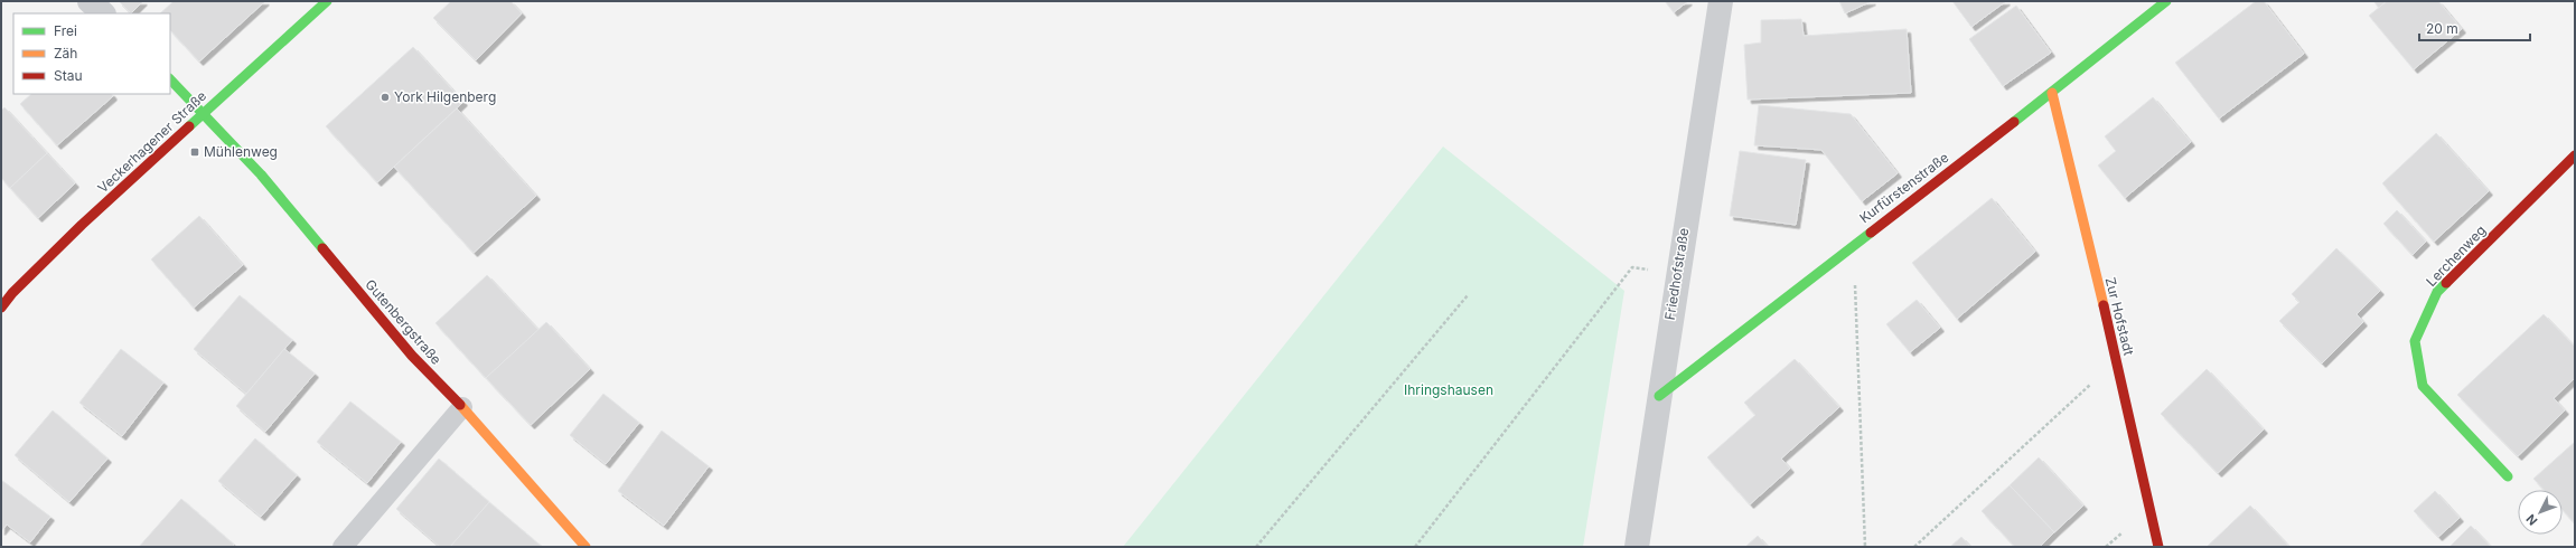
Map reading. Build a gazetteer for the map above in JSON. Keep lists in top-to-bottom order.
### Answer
{
  "streets": {
    "street": [
      "Veckerhagener Straße",
      "Kurfürstenstraße",
      "Lerchenweg",
      "Friedhofstraße",
      "Zur Hofstadt",
      "Gutenbergstraße"
    ]
  },
  "crossings": [
    ["Veckerhagener Straße", "Gutenbergstraße"],
    ["Kurfürstenstraße", "Friedhofstraße"],
    ["Kurfürstenstraße", "Zur Hofstadt"]
  ],
  "parks": ["Ihringshausen"],
  "places": {
    "other": ["York Hilgenberg"],
    "transit": ["Mühlenweg"]
  },
  "legend": ["Frei", "Zäh", "Stau"],
  "scale_bar": "20 m",
  "north": "bottom left"
}
